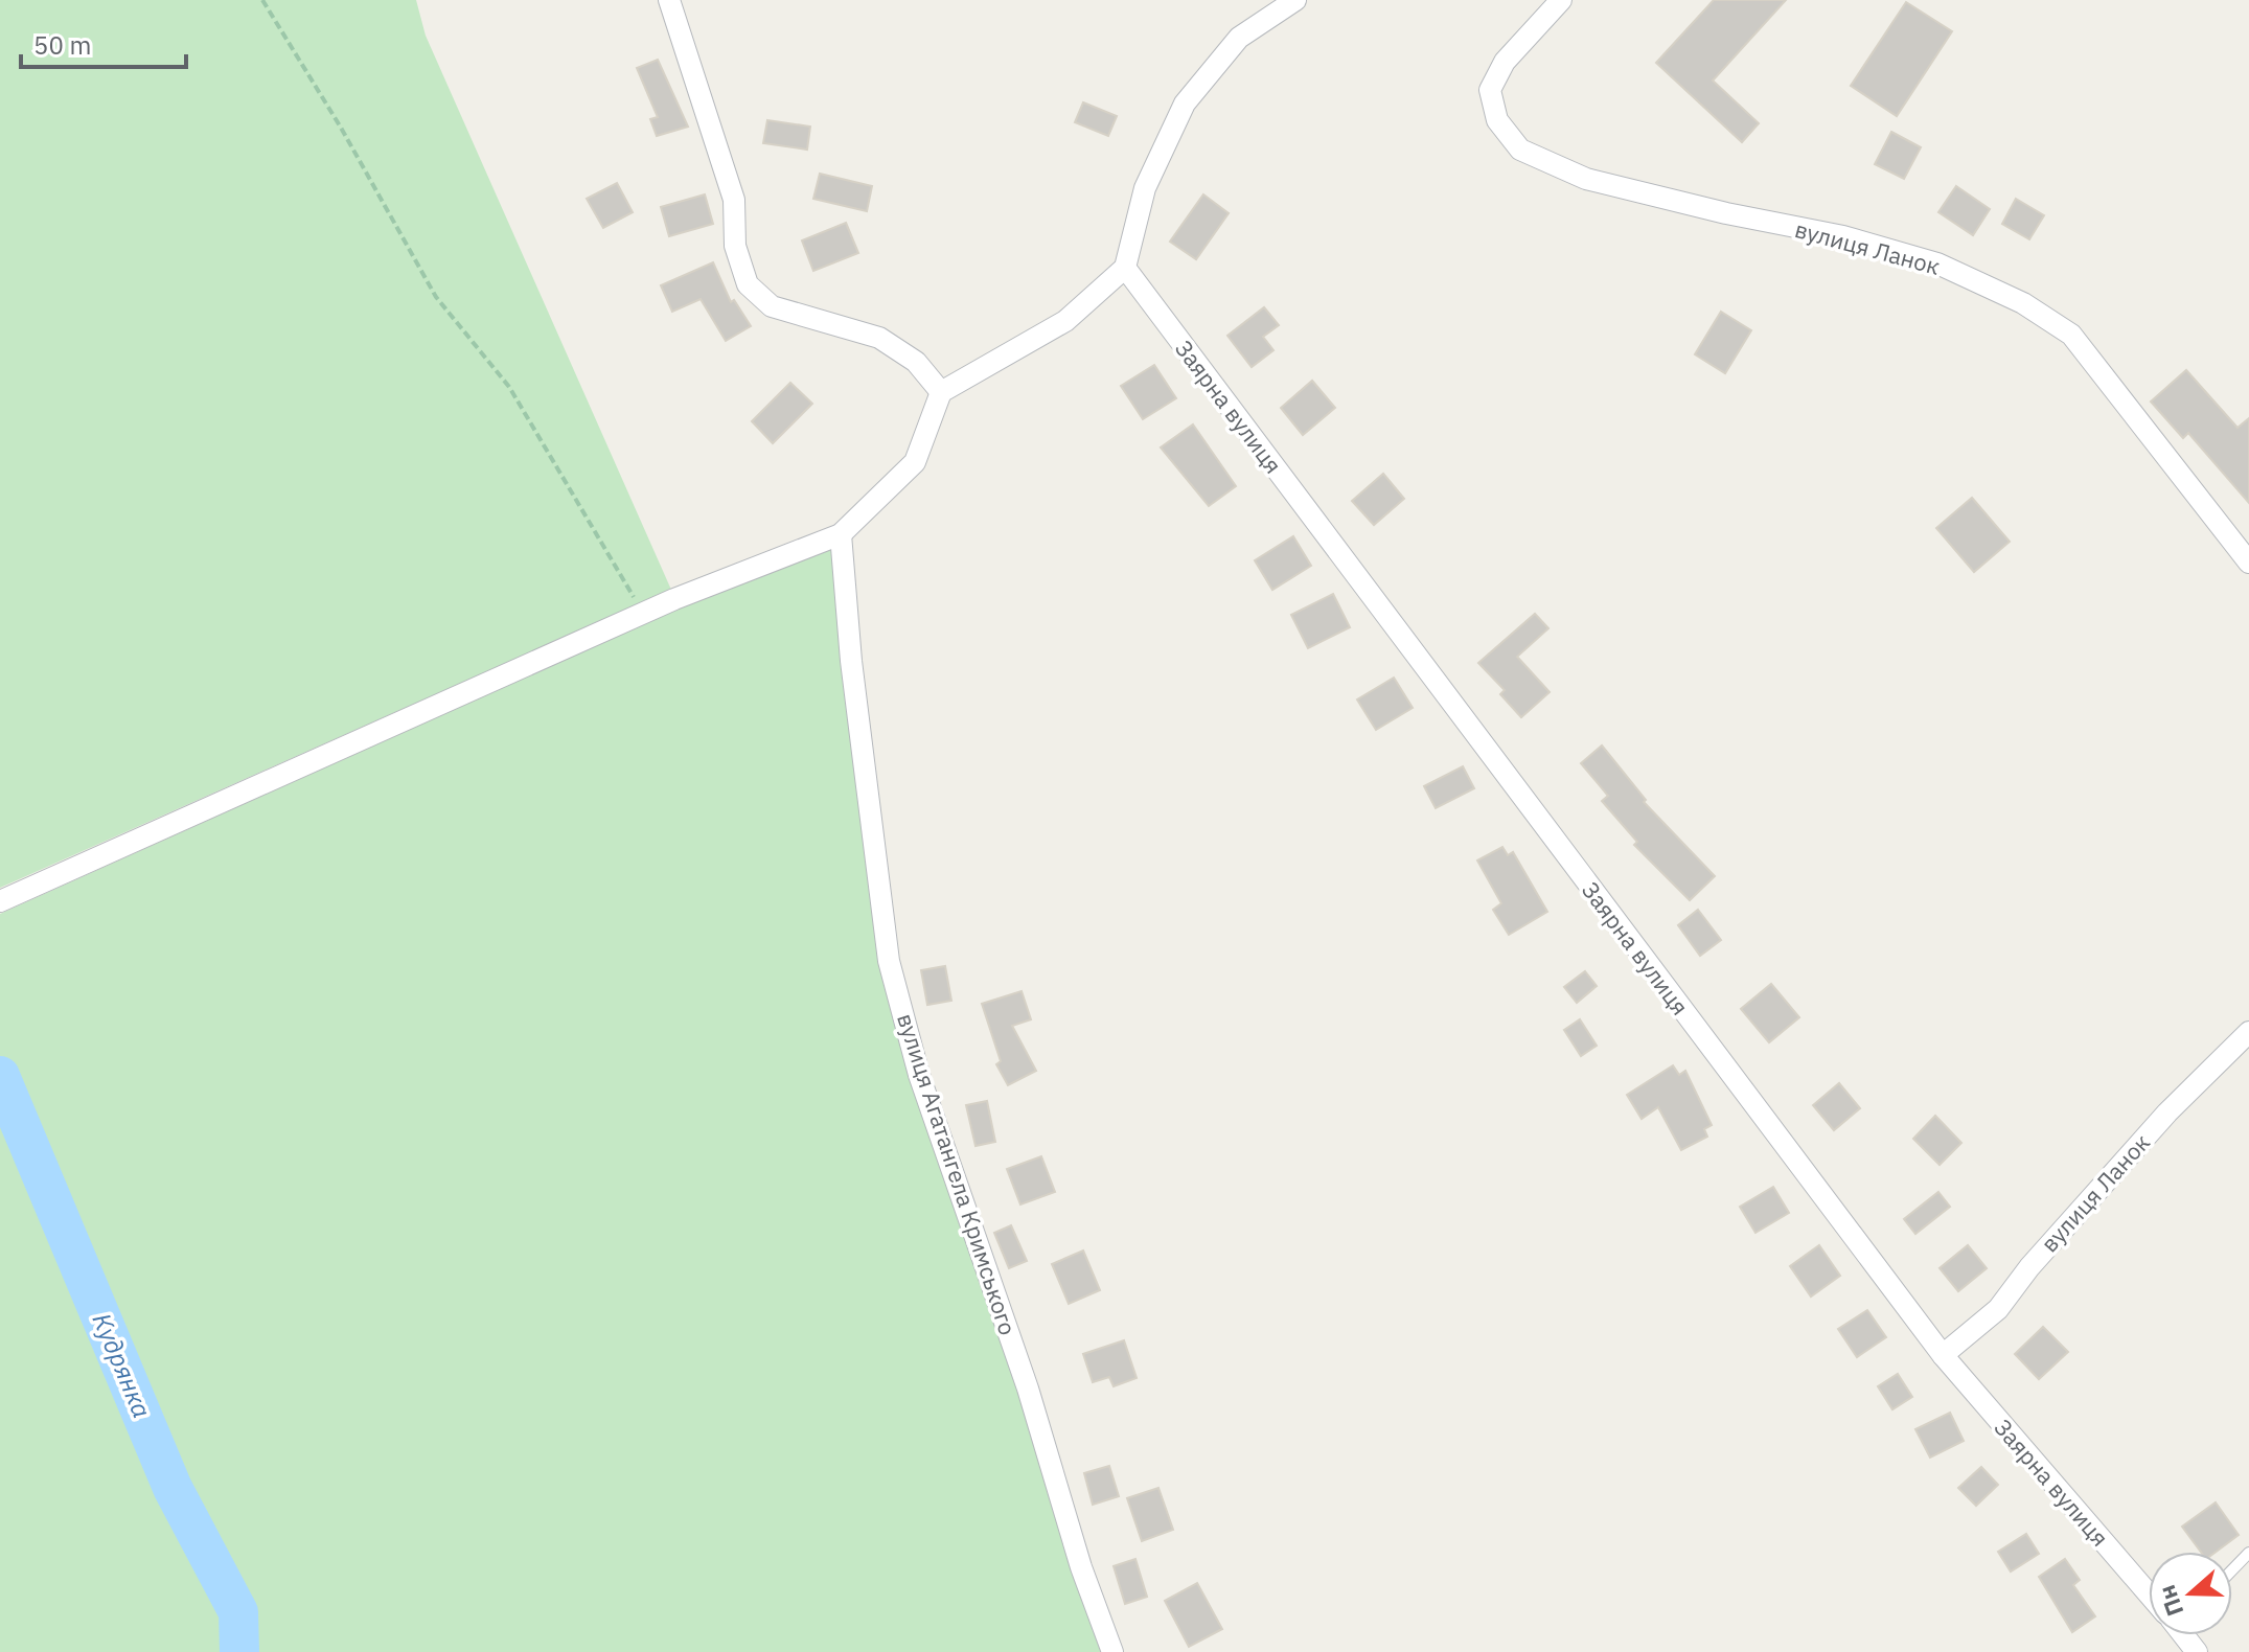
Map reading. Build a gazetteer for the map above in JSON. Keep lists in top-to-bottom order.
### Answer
{
  "streets": {
    "street": ["вулиця Ланок", "Заярна вулиця", "вулиця Агатангела Кримського"]
  },
  "crossings": [
    ["вулиця Ланок", "Заярна вулиця"]
  ],
  "water": ["Кудрянка"],
  "scale_bar": "50 m",
  "north": "left"
}
